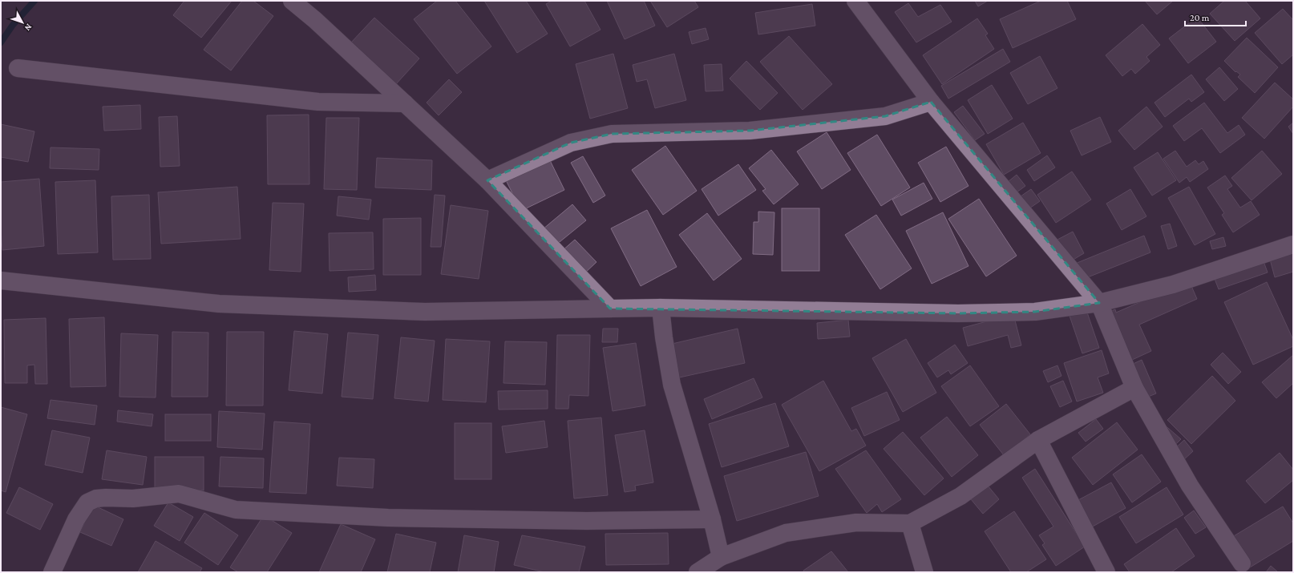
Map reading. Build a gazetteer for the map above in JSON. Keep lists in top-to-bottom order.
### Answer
{
  "scale_bar": "20 m",
  "north": "bottom right"
}
